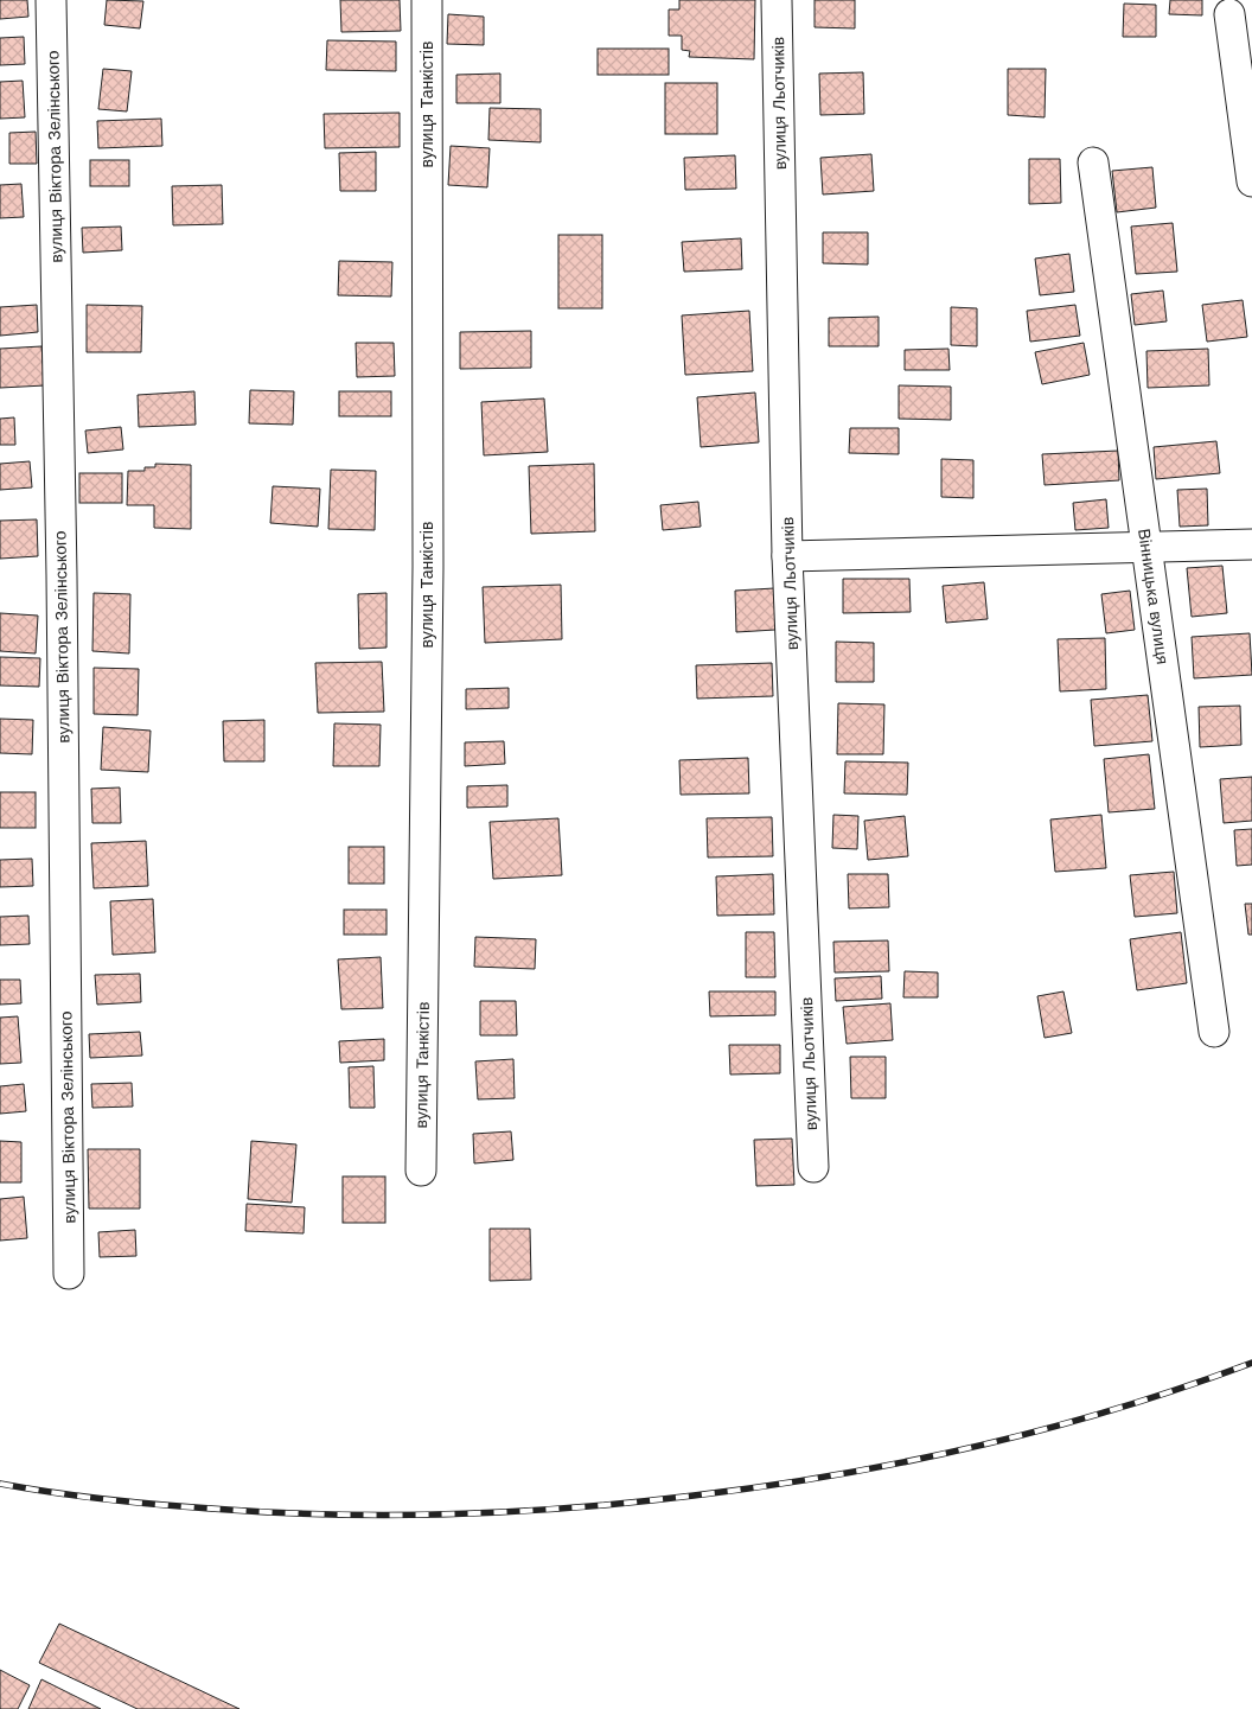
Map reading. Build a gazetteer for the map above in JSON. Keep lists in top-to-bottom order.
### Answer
{
  "streets": {
    "street": [
      "вулиця Льотчиків",
      "вулиця Танкістів",
      "вулиця Віктора Зелінського",
      "Вінницька вулиця"
    ]
  }
}
